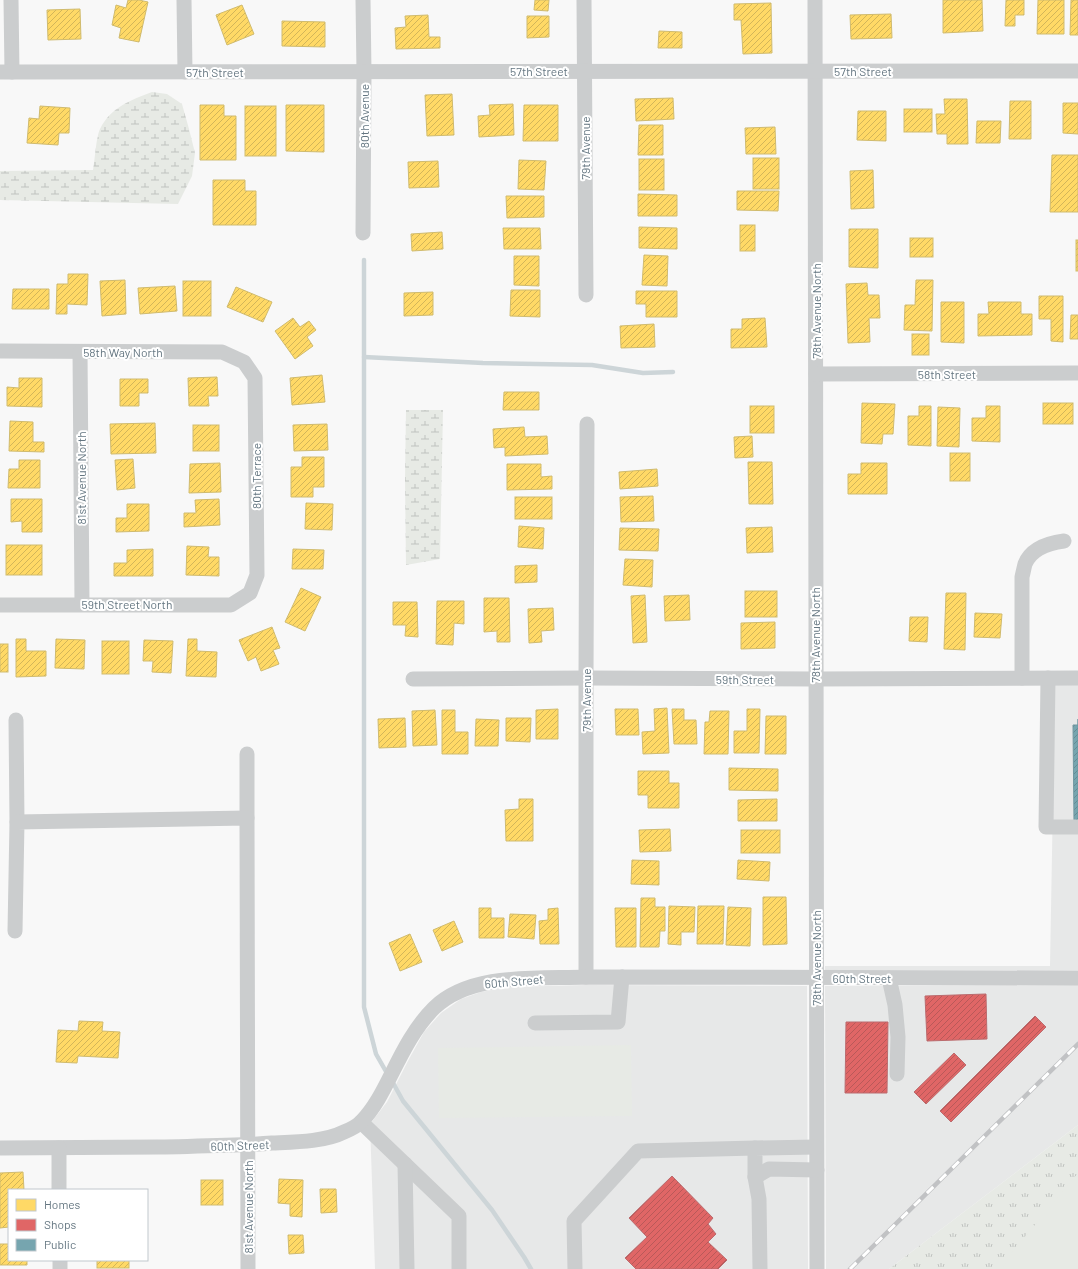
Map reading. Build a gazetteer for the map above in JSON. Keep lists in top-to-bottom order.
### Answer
{
  "streets": {
    "street": [
      "57th Street",
      "80th Avenue",
      "79th Avenue",
      "78th Avenue North",
      "58th Way North",
      "58th Street",
      "80th Terrace",
      "81st Avenue North",
      "59th Street North",
      "59th Street",
      "60th Street"
    ]
  },
  "crossings": [
    ["57th Street", "80th Avenue"],
    ["57th Street", "79th Avenue"],
    ["57th Street", "78th Avenue North"],
    ["79th Avenue", "59th Street"],
    ["79th Avenue", "60th Street"],
    ["78th Avenue North", "58th Street"],
    ["78th Avenue North", "59th Street"],
    ["78th Avenue North", "60th Street"],
    ["58th Way North", "80th Terrace"],
    ["58th Way North", "81st Avenue North"],
    ["80th Terrace", "59th Street North"],
    ["81st Avenue North", "59th Street North"],
    ["81st Avenue North", "60th Street"]
  ],
  "legend": ["Homes", "Shops", "Public"]
}
